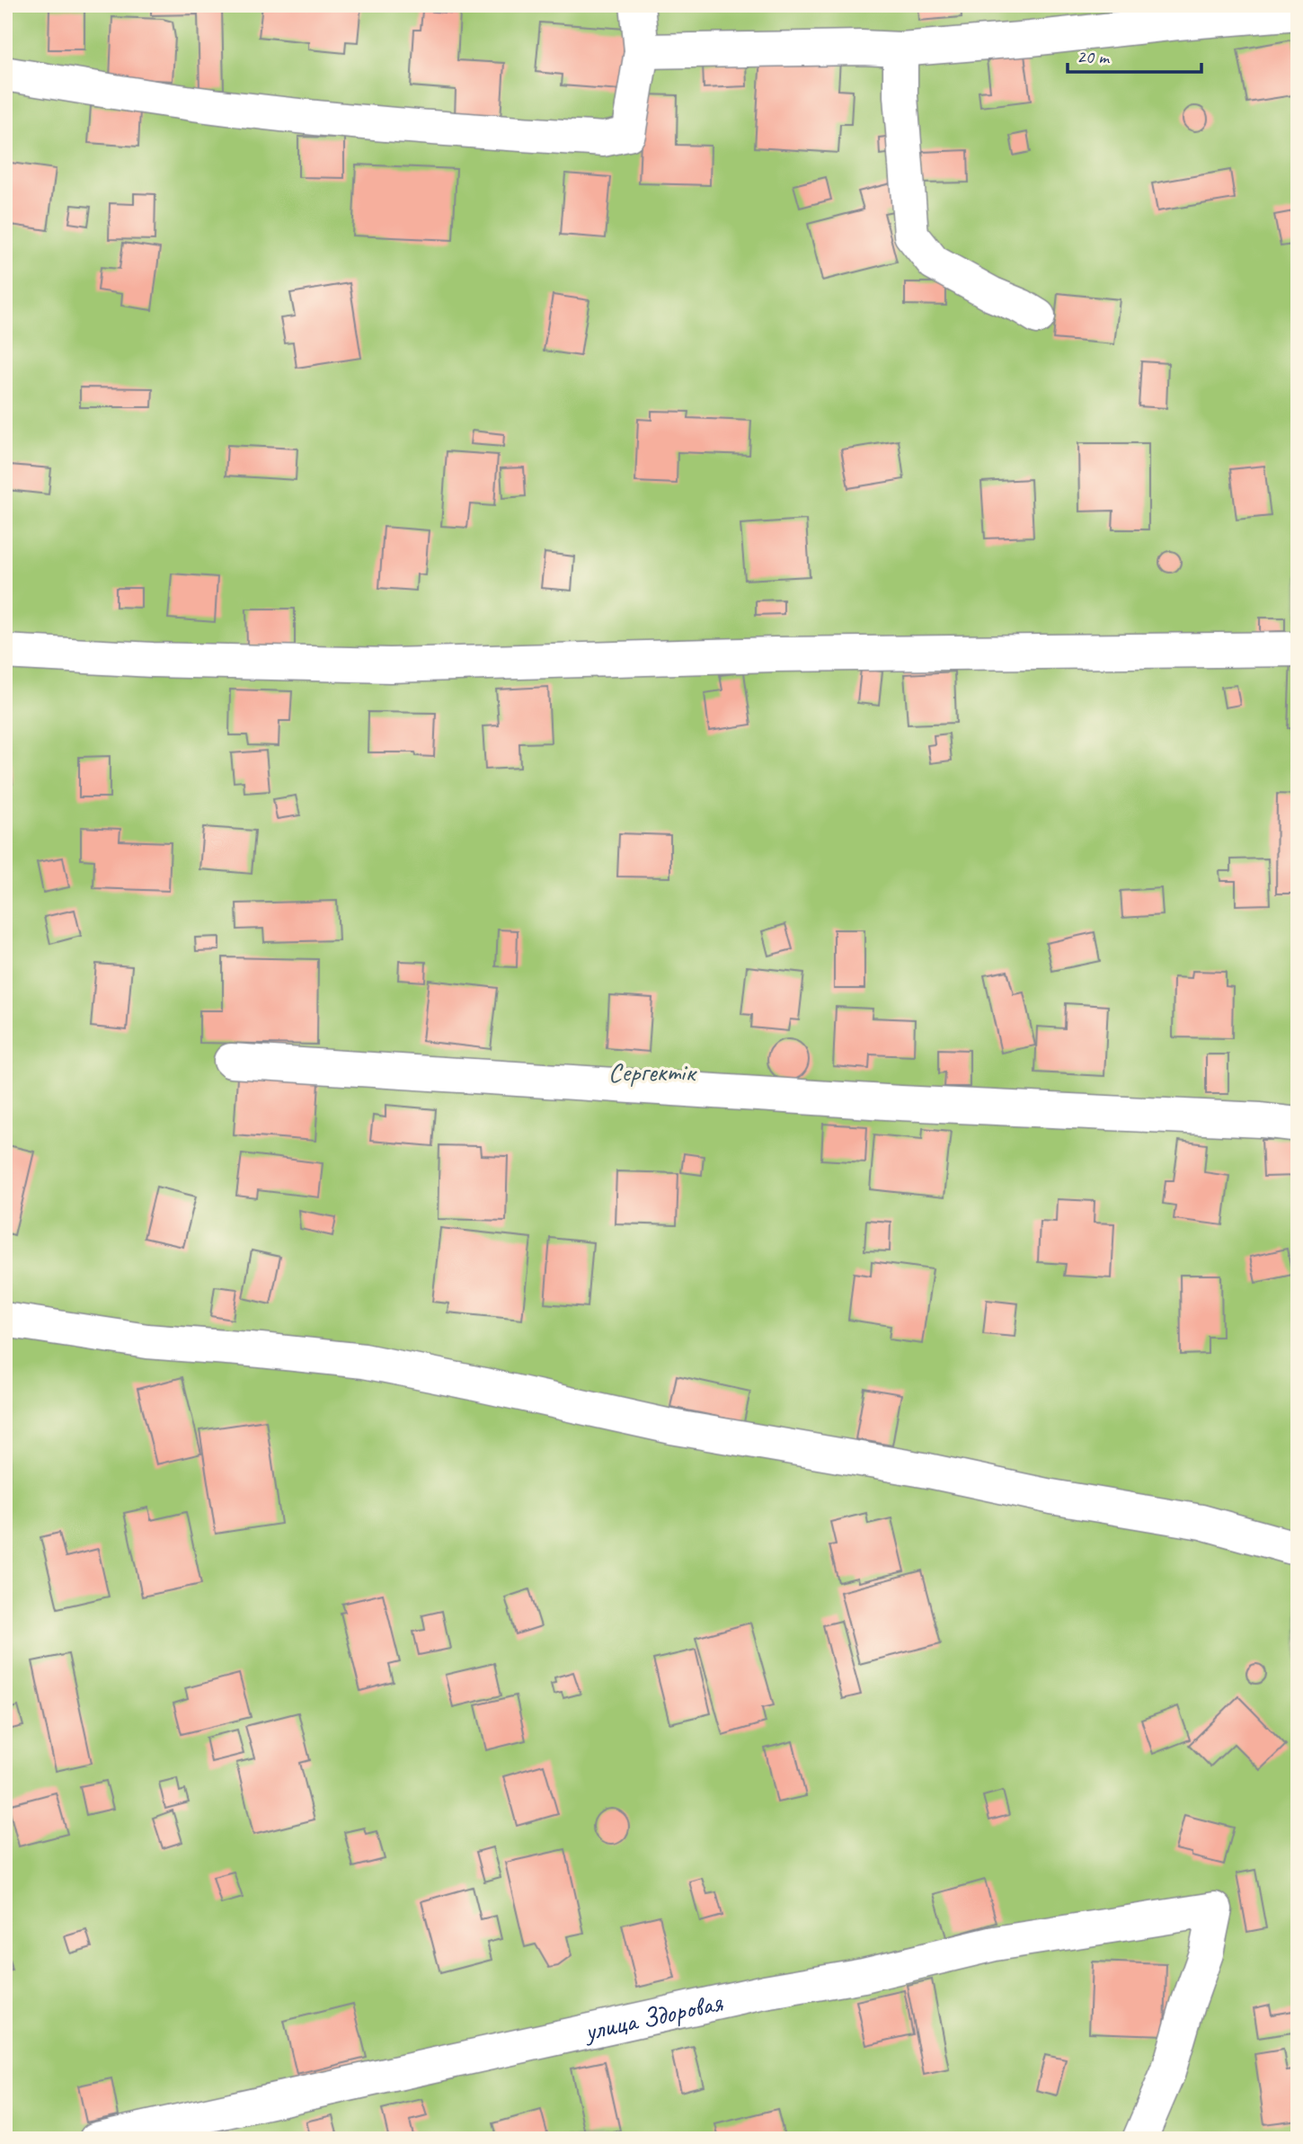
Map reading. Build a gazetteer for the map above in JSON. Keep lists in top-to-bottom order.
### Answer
{
  "streets": {
    "street": ["улица Здоровая"]
  },
  "parks": ["Сергектік"],
  "scale_bar": "20 m"
}
